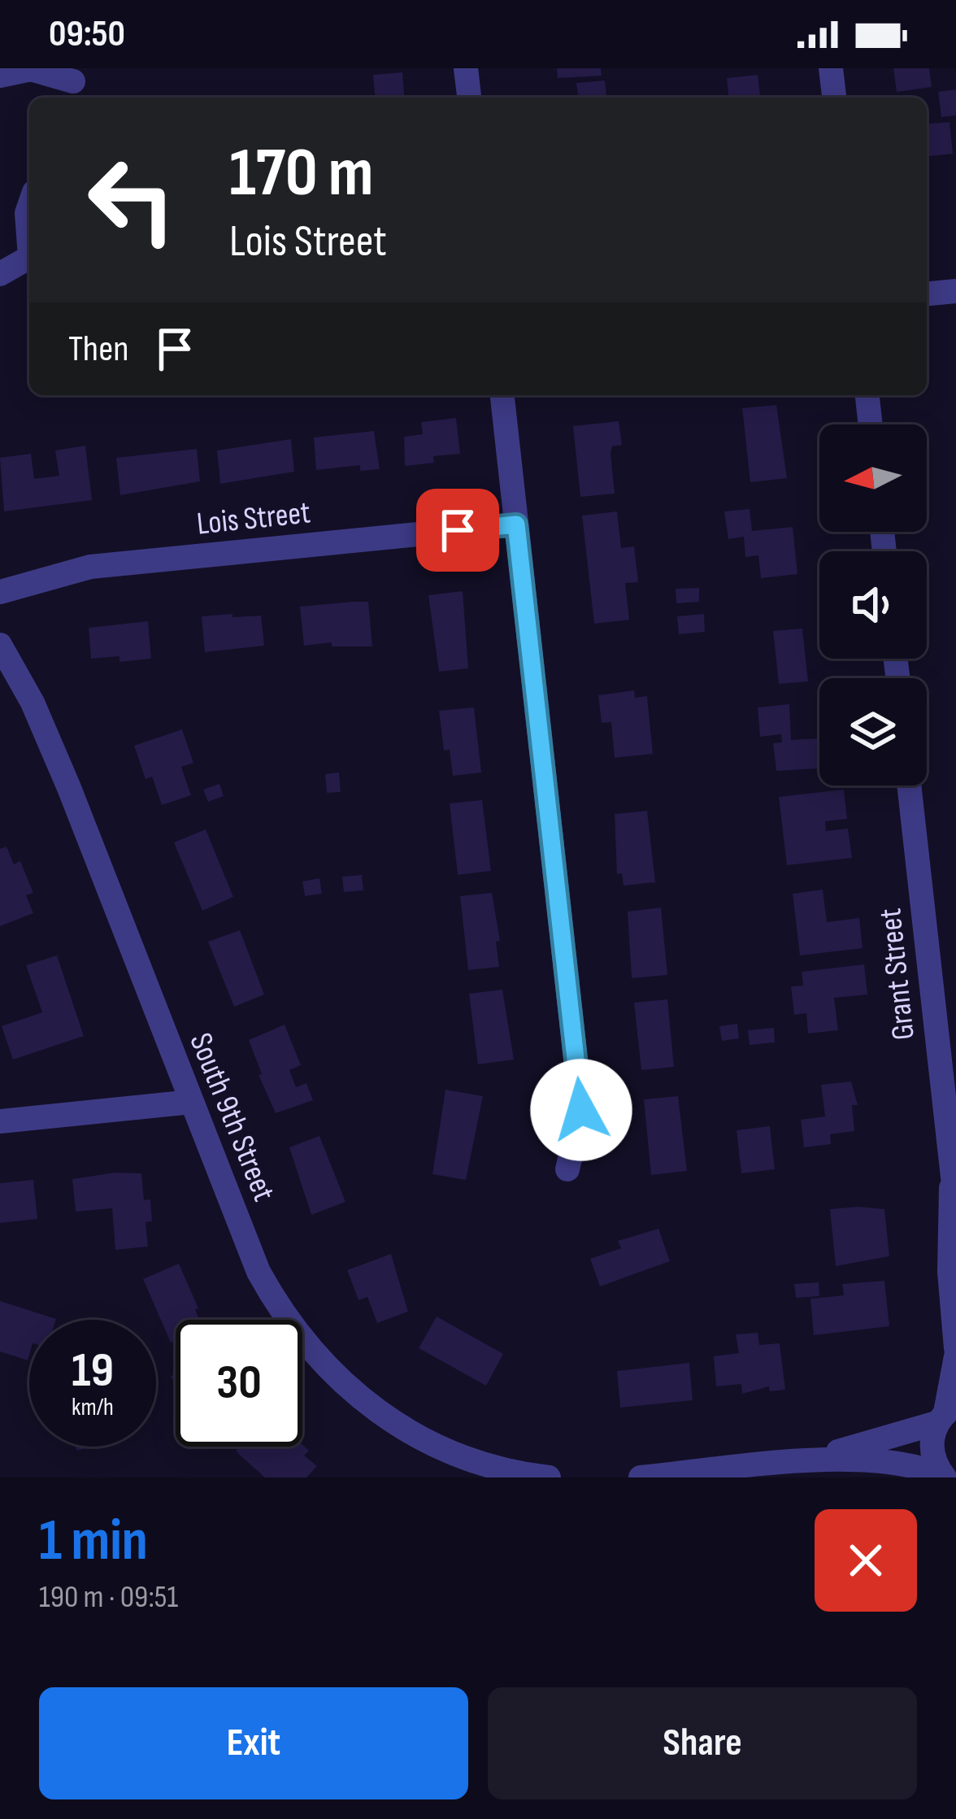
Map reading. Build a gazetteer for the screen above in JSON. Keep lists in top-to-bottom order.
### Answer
{
  "streets": {
    "street": ["Lois Street", "Grant Street", "South 9th Street"]
  },
  "north": "left",
  "page": {
    "status": "09:50",
    "turn": ["170 m", "Lois Street"],
    "then": "Then",
    "speed": "19 km/h",
    "limit": "30",
    "heading": ["1 min", "190 m · 09:51"],
    "buttons": ["Exit", "Share"]
  }
}
